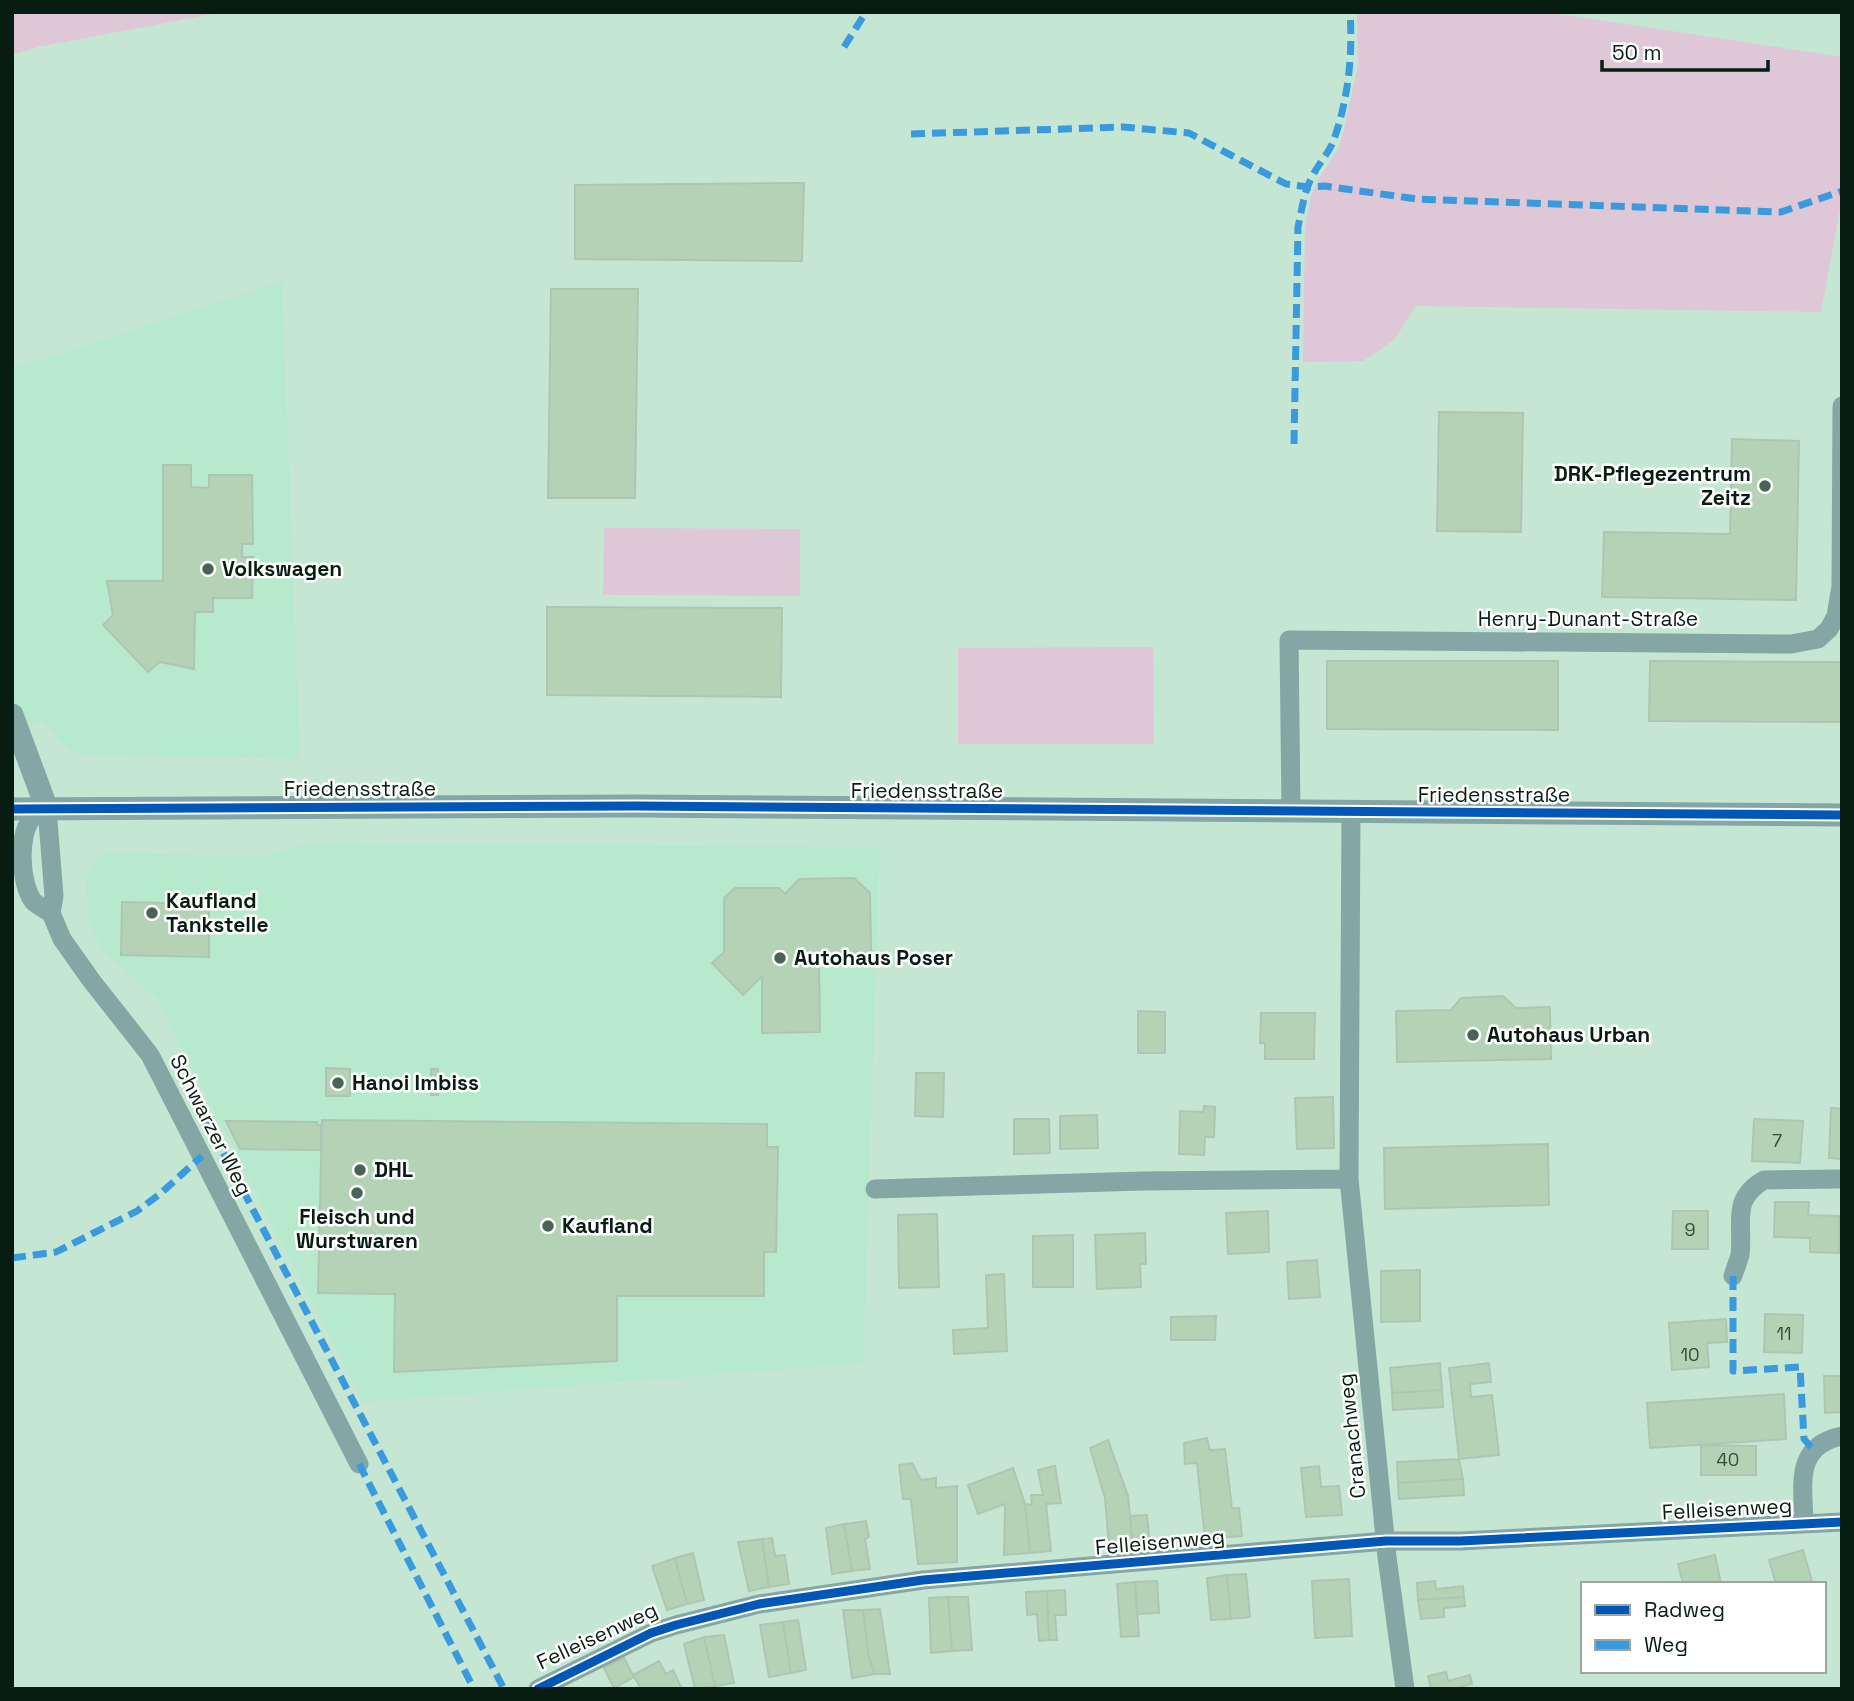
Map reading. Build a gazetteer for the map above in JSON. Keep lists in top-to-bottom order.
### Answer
{
  "streets": {
    "street": [
      "Henry-Dunant-Straße",
      "Friedensstraße",
      "Schwarzer Weg",
      "Cranachweg",
      "Felleisenweg"
    ]
  },
  "crossings": [
    ["Henry-Dunant-Straße", "Friedensstraße"],
    ["Friedensstraße", "Schwarzer Weg"],
    ["Friedensstraße", "Cranachweg"],
    ["Cranachweg", "Felleisenweg"]
  ],
  "places": [
    "DRK-Pflegezentrum Zeitz",
    "Volkswagen",
    "Kaufland Tankstelle",
    "Autohaus Poser",
    "Autohaus Urban",
    "Hanoi Imbiss",
    "DHL",
    "Fleisch und Wurstwaren",
    "Kaufland"
  ],
  "house_numbers": [
    "7",
    "9",
    "11",
    "10",
    "40"
  ],
  "legend": ["Radweg", "Weg"],
  "scale_bar": "50 m"
}
